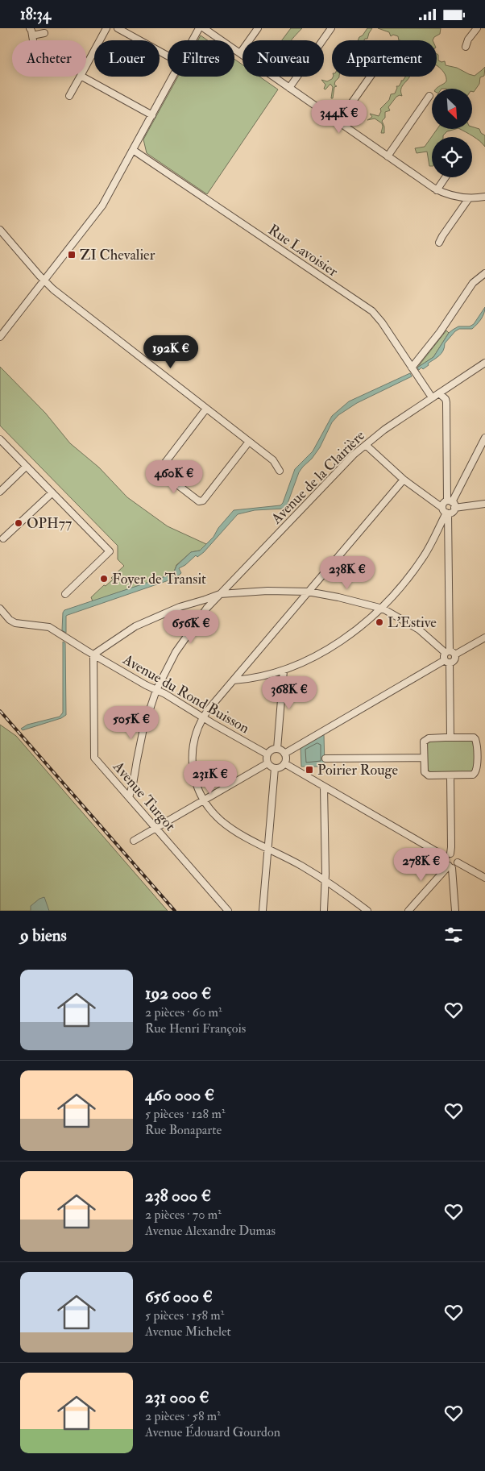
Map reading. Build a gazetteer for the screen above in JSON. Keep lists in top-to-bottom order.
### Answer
{
  "streets": {
    "street": [
      "Rue Lavoisier",
      "Avenue de la Clairière",
      "Avenue du Rond Buisson",
      "Avenue Turgot"
    ]
  },
  "crossings": [
    ["Rue Lavoisier", "Avenue de la Clairière"],
    ["Avenue de la Clairière", "Avenue du Rond Buisson"],
    ["Avenue de la Clairière", "Avenue Turgot"],
    ["Avenue du Rond Buisson", "Avenue Turgot"]
  ],
  "places": {
    "transit": ["ZI Chevalier", "Poirier Rouge"],
    "other": ["OPH77", "Foyer de Transit", "L'Estive"]
  },
  "north": "bottom right",
  "page": {
    "status": "18:34",
    "chip": [
      "Acheter",
      "Louer",
      "Filtres",
      "Nouveau",
      "Appartement"
    ],
    "price": [
      "344K €",
      "192K €",
      "460K €",
      "238K €",
      "656K €",
      "368K €",
      "505K €",
      "231K €",
      "278K €"
    ],
    "heading": "9 biens",
    "list": [
      {
        "name": "192 000 €",
        "note": "2 pièces · 60 m² · Rue Henri François"
      },
      {
        "name": "460 000 €",
        "note": "5 pièces · 128 m² · Rue Bonaparte"
      },
      {
        "name": "238 000 €",
        "note": "2 pièces · 70 m² · Avenue Alexandre Dumas"
      },
      {
        "name": "656 000 €",
        "note": "5 pièces · 158 m² · Avenue Michelet"
      },
      {
        "name": "231 000 €",
        "note": "2 pièces · 58 m² · Avenue Édouard Gourdon"
      }
    ]
  }
}
